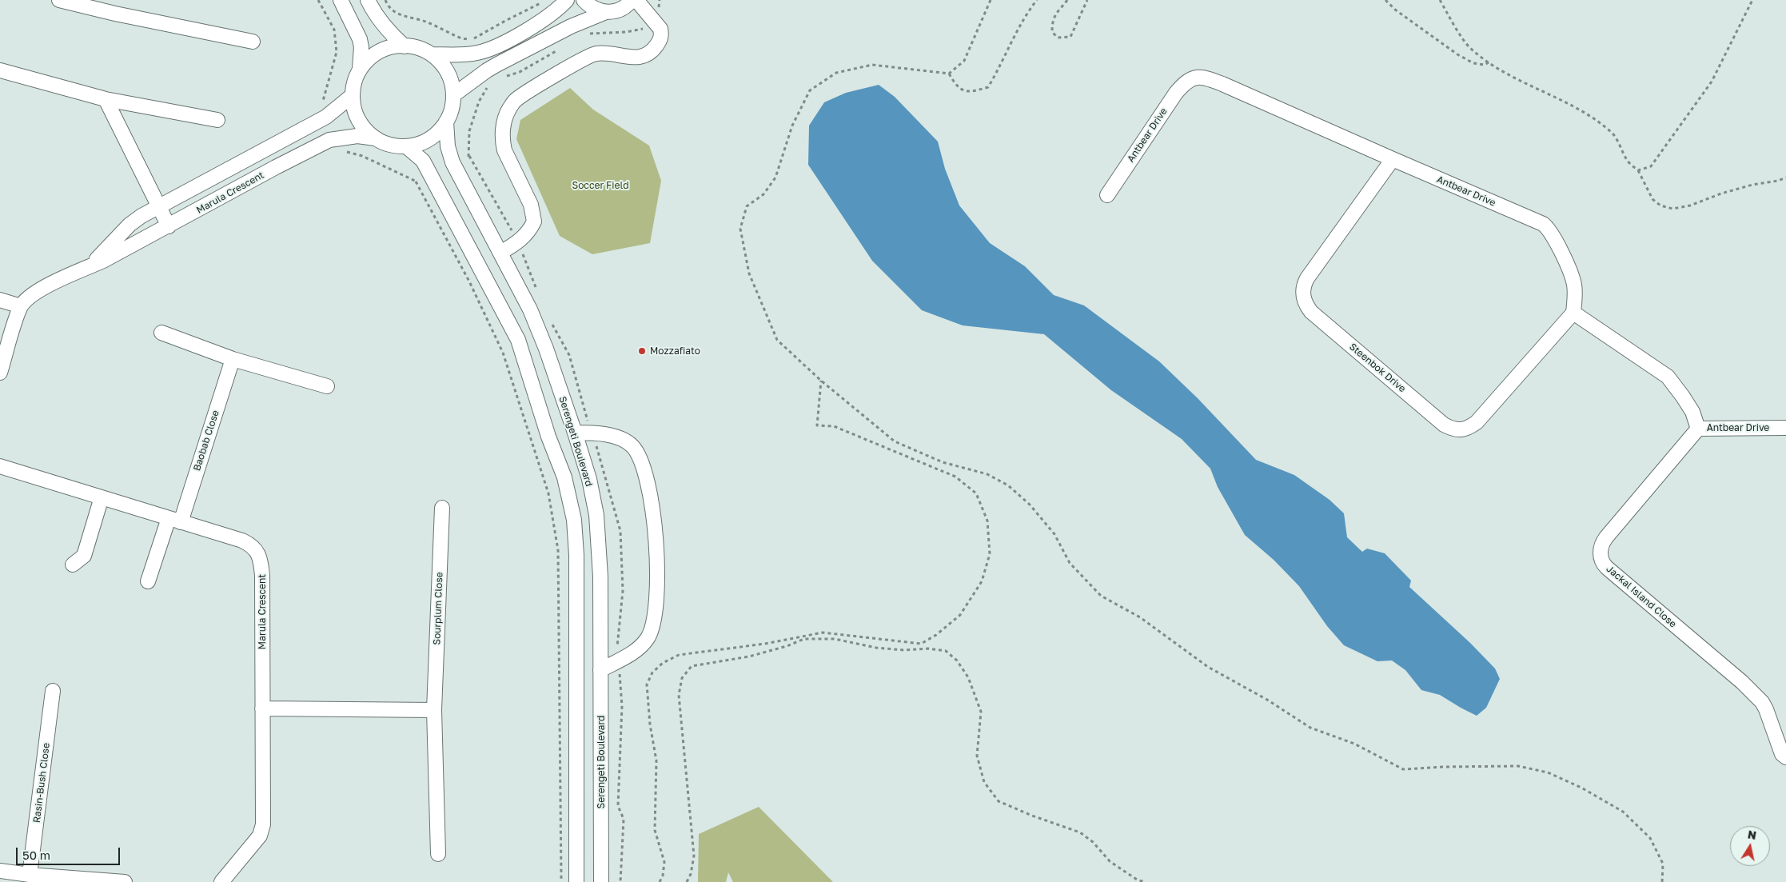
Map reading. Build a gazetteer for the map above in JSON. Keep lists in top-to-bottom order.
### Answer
{
  "streets": {
    "street": [
      "Antbear Drive",
      "Marula Crescent",
      "Steenbok Drive",
      "Baobab Close",
      "Serengeti Boulevard",
      "Jackal Island Close",
      "Sourplum Close",
      "Rasin-Bush Close"
    ]
  },
  "crossings": [
    ["Antbear Drive", "Steenbok Drive"],
    ["Antbear Drive", "Jackal Island Close"],
    ["Marula Crescent", "Baobab Close"],
    ["Marula Crescent", "Serengeti Boulevard"]
  ],
  "parks": ["Soccer Field"],
  "places": ["Mozzafiato"],
  "scale_bar": "50 m",
  "north": "top"
}
